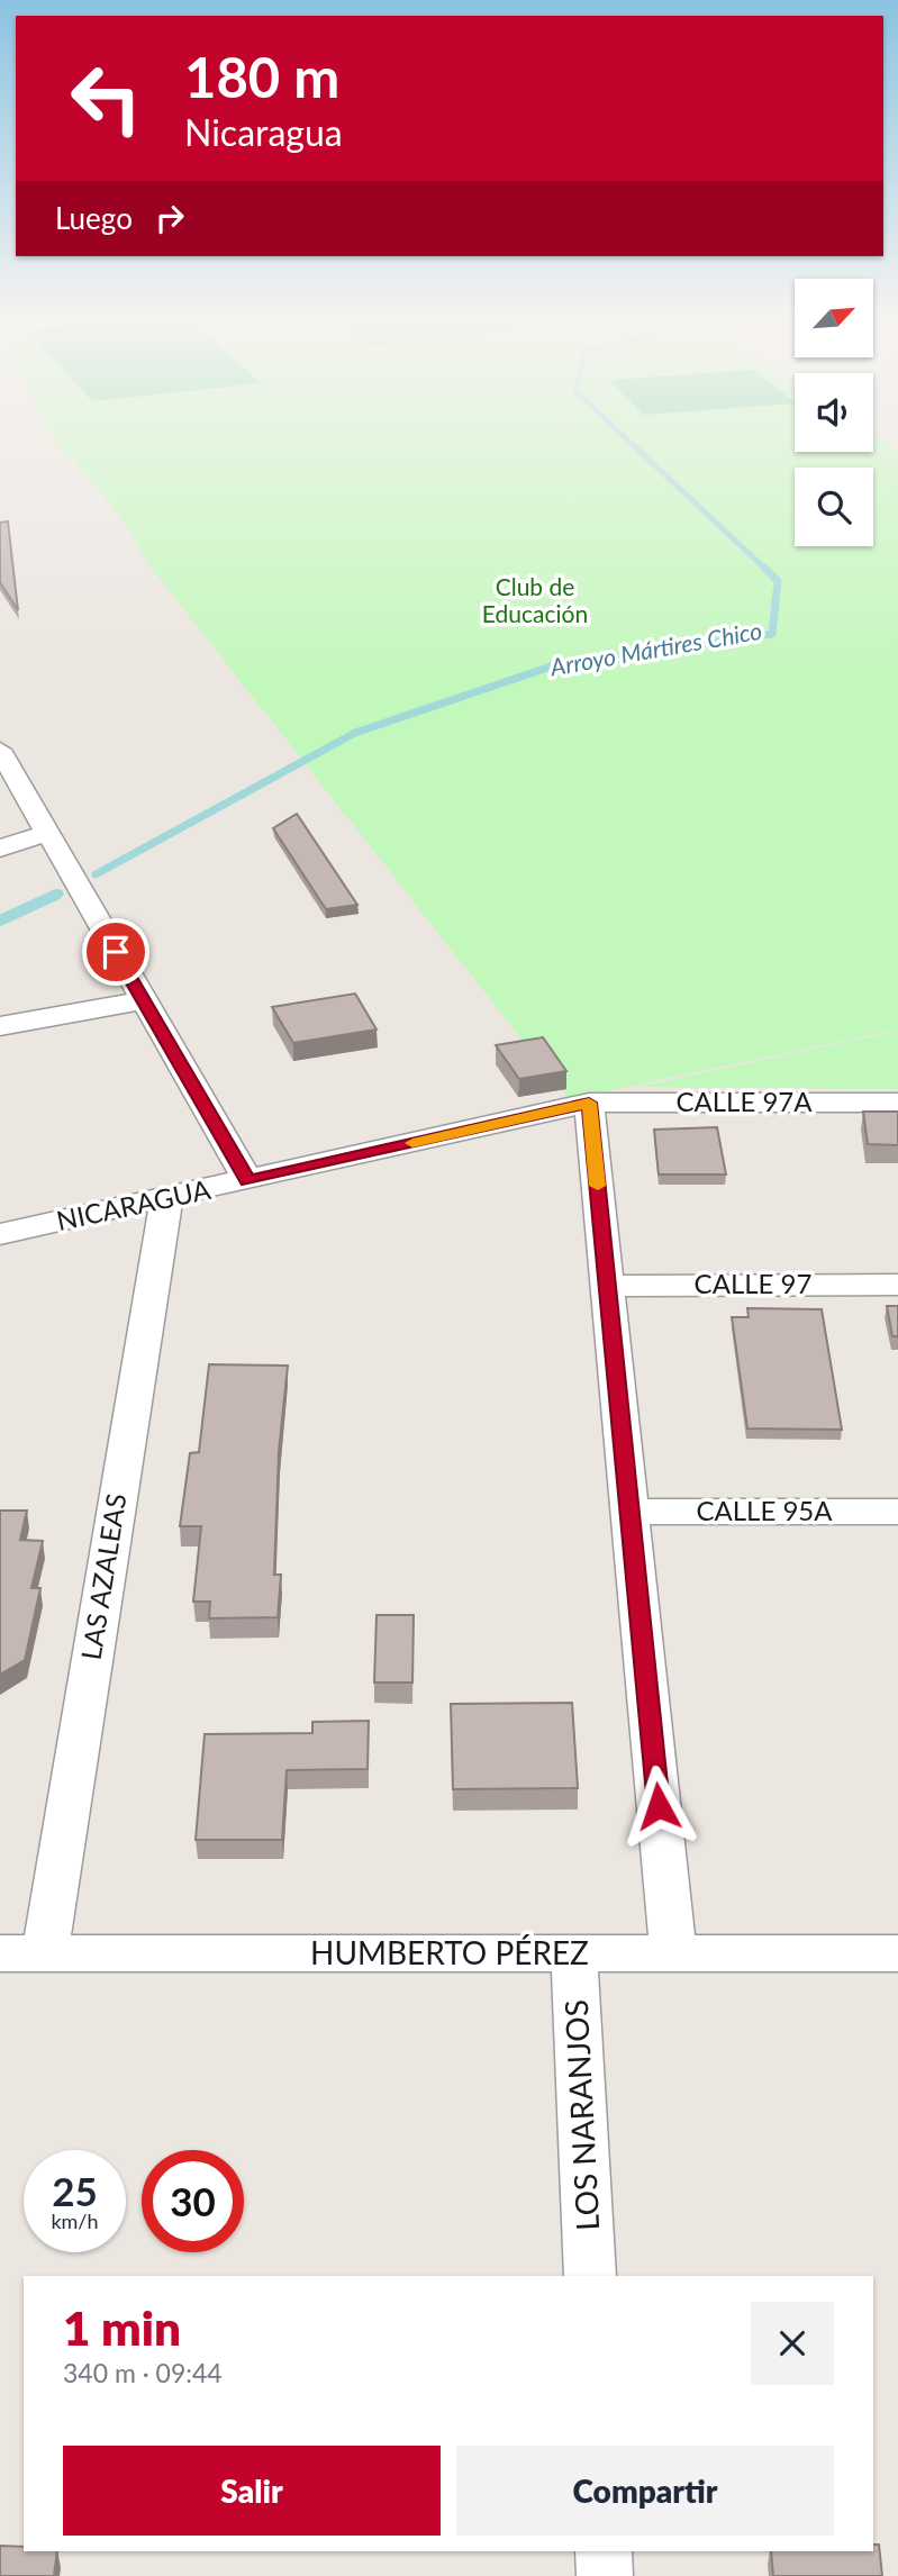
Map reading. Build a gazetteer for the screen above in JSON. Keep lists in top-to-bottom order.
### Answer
{
  "streets": {
    "street": [
      "CALLE 97A",
      "NICARAGUA",
      "CALLE 97",
      "CALLE 95A",
      "LAS AZALEAS",
      "HUMBERTO PÉREZ",
      "LOS NARANJOS"
    ]
  },
  "crossings": [
    ["CALLE 97A", "NICARAGUA"],
    ["NICARAGUA", "LAS AZALEAS"],
    ["LAS AZALEAS", "HUMBERTO PÉREZ"],
    ["HUMBERTO PÉREZ", "LOS NARANJOS"]
  ],
  "water": ["Arroyo Mártires Chico"],
  "parks": ["Club de Educación"],
  "north": "top right",
  "page": {
    "turn": ["180 m", "Nicaragua"],
    "then": "Luego",
    "speed": "25 km/h",
    "limit": "30",
    "heading": ["1 min", "340 m · 09:44"],
    "buttons": ["Salir", "Compartir"]
  }
}
